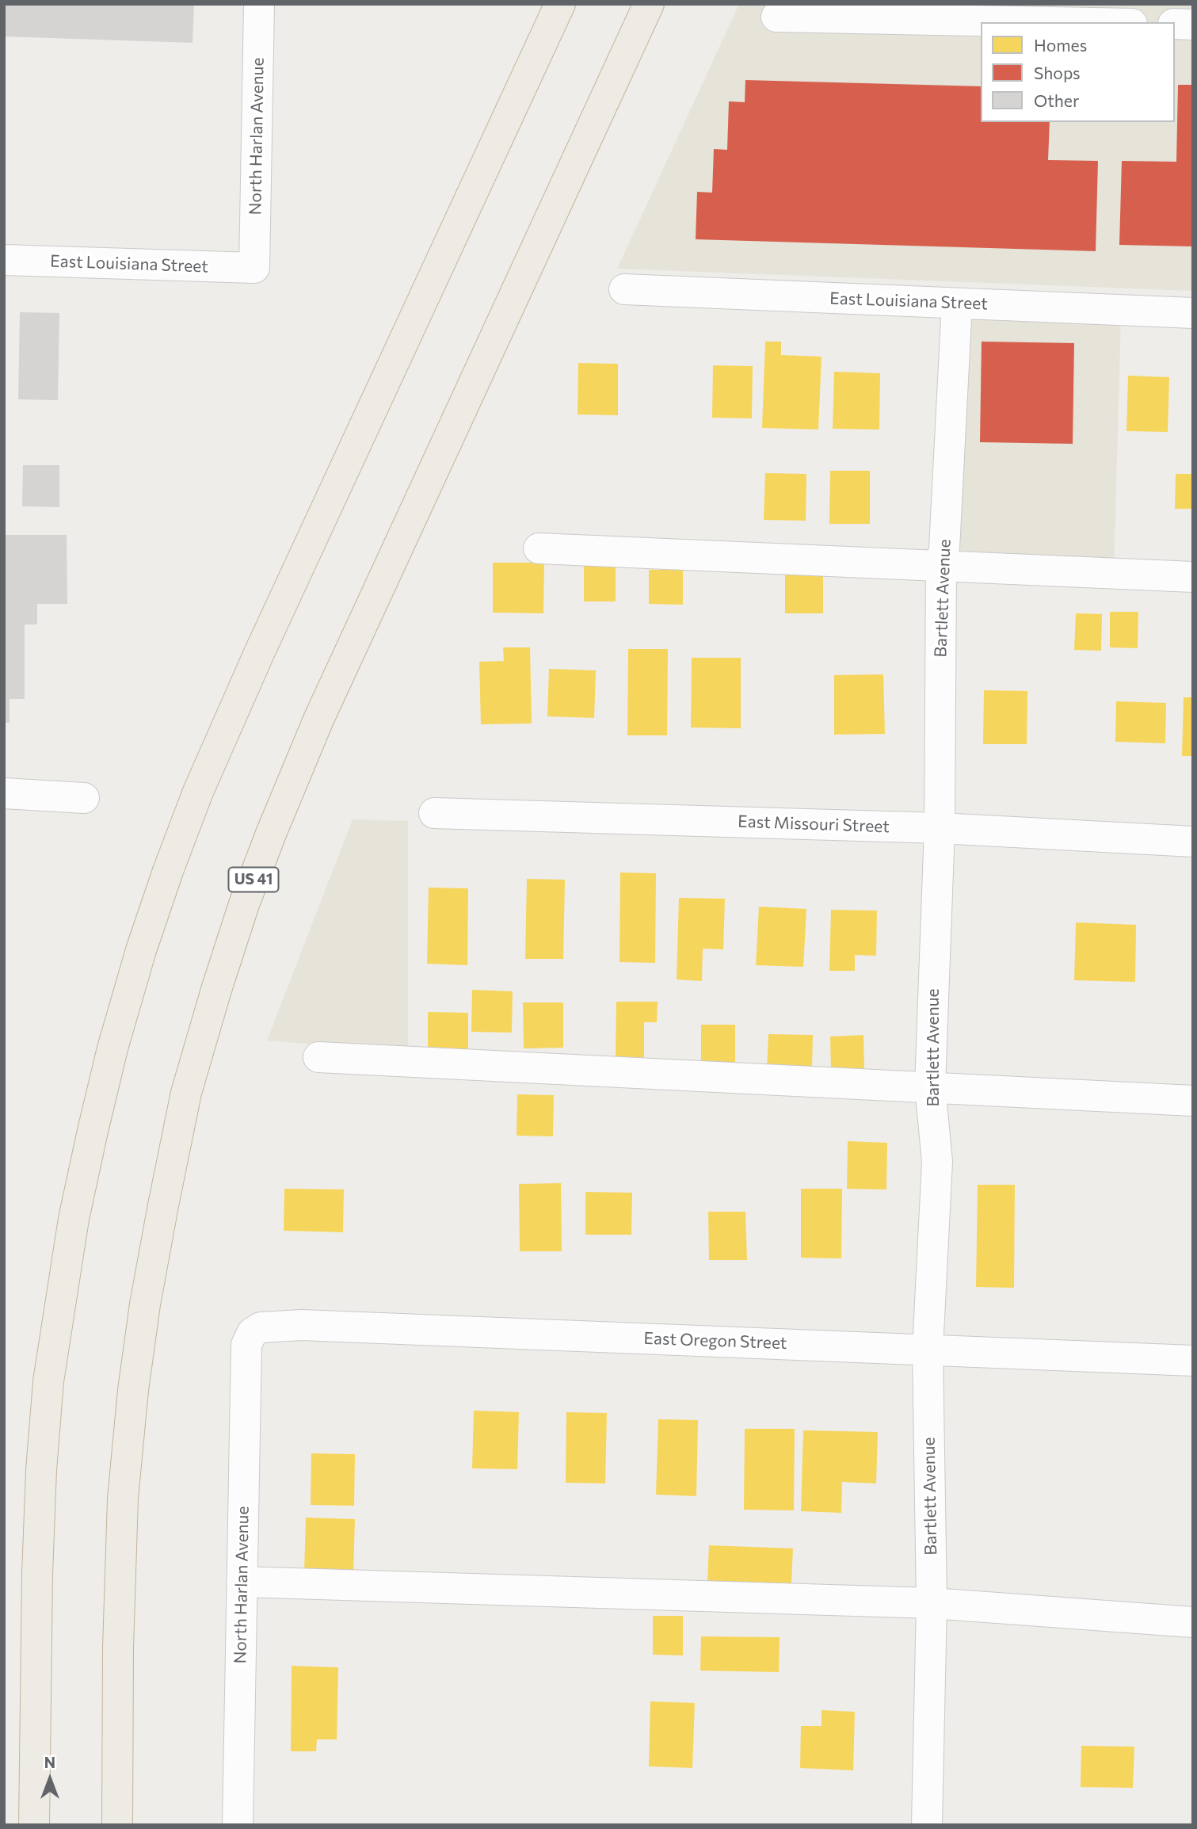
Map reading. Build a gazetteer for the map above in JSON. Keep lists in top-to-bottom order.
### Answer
{
  "streets": {
    "highway": ["US 41"],
    "street": [
      "North Harlan Avenue",
      "East Louisiana Street",
      "Bartlett Avenue",
      "East Missouri Street",
      "East Oregon Street"
    ]
  },
  "crossings": [
    ["North Harlan Avenue", "East Louisiana Street"],
    ["North Harlan Avenue", "East Oregon Street"],
    ["East Louisiana Street", "Bartlett Avenue"],
    ["Bartlett Avenue", "East Missouri Street"],
    ["Bartlett Avenue", "East Oregon Street"]
  ],
  "legend": ["Homes", "Shops", "Other"],
  "north": "top"
}
